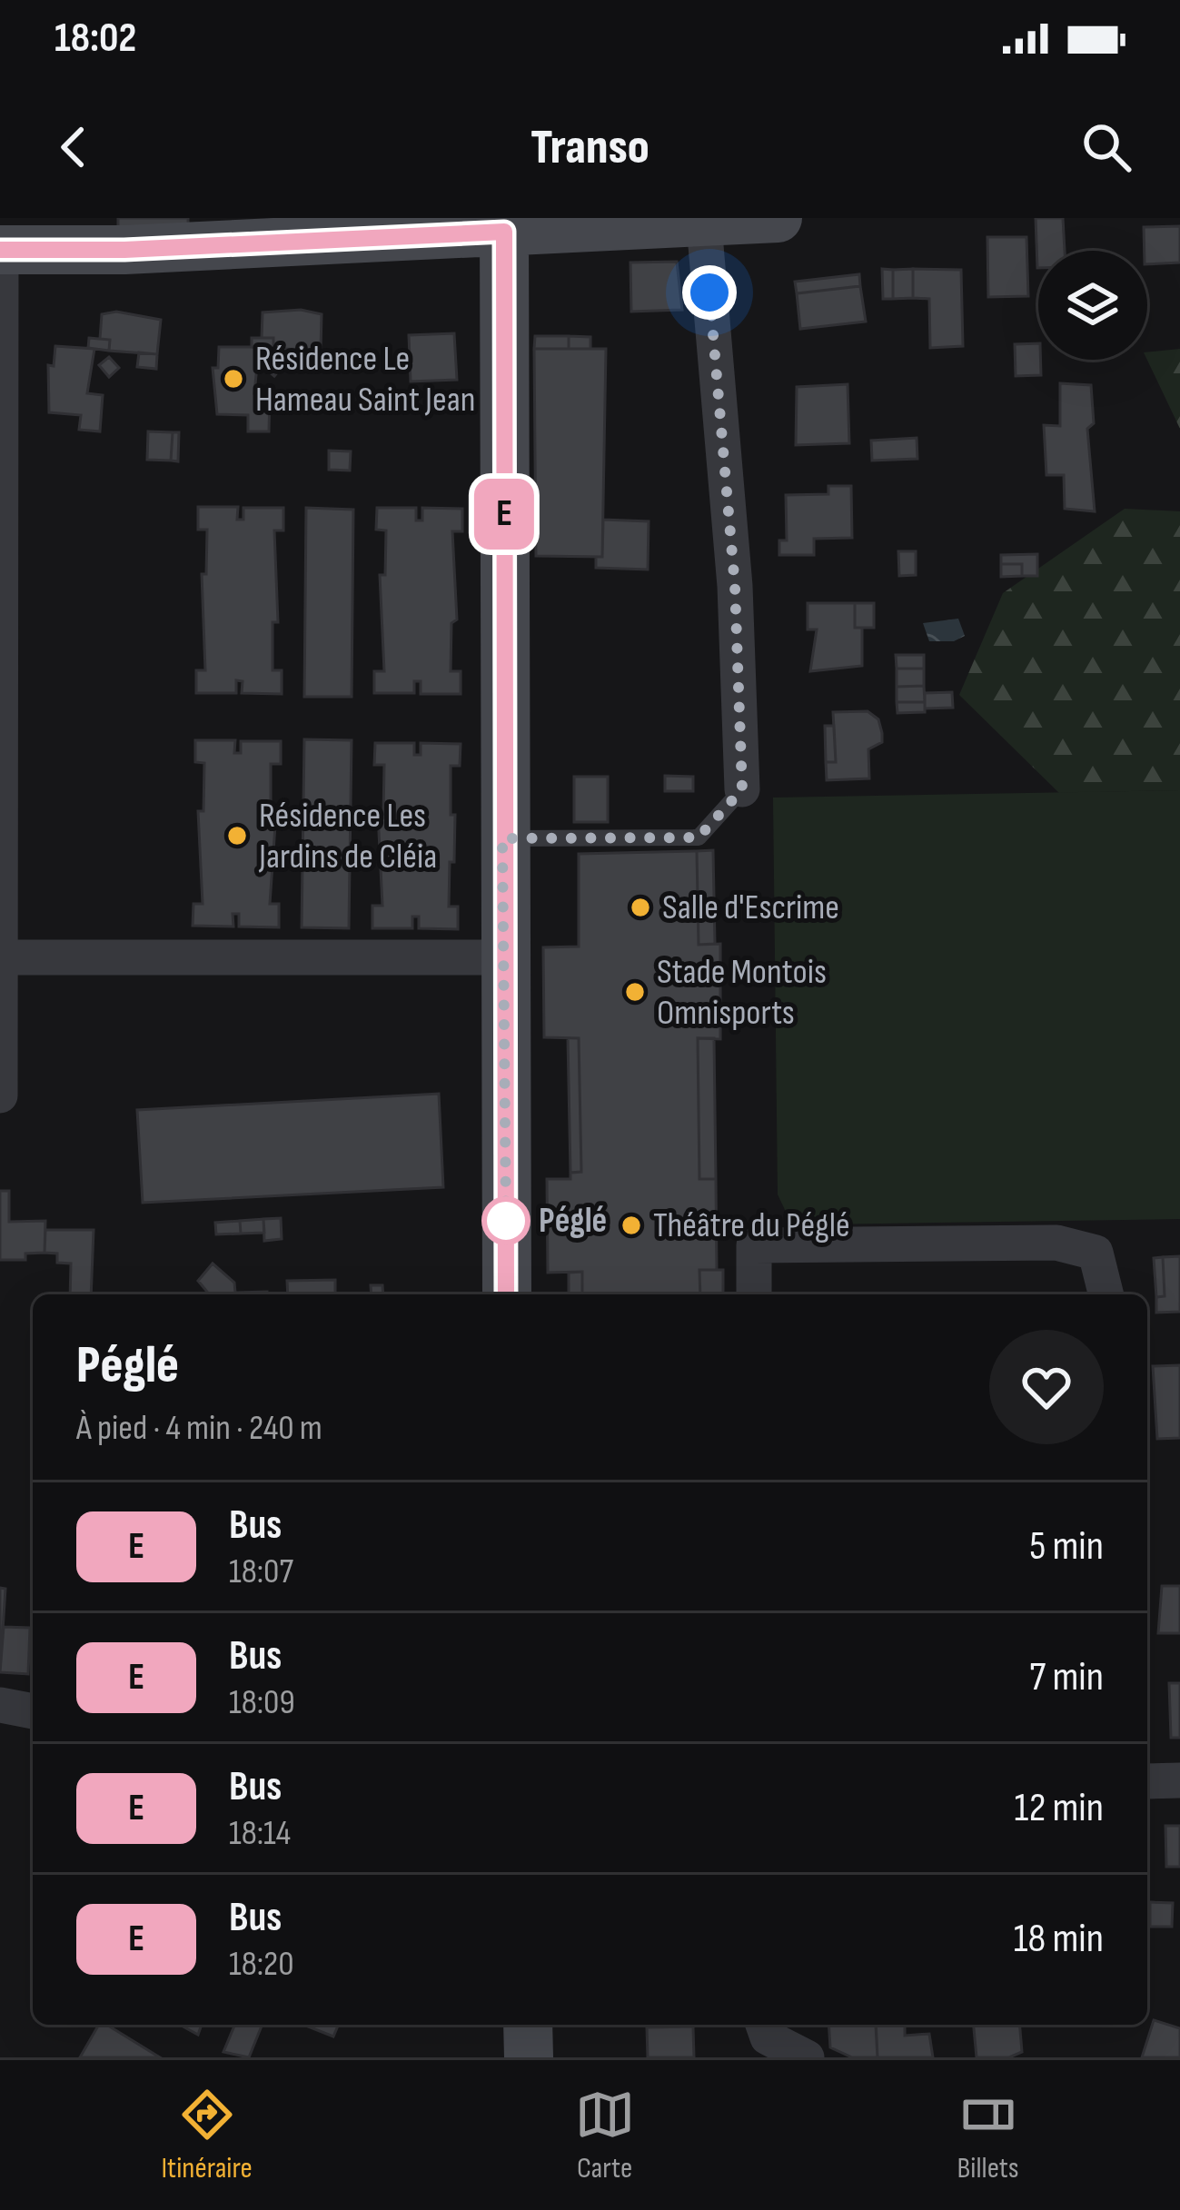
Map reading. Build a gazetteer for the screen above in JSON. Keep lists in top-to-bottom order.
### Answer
{
  "places": [
    "Résidence Le Hameau Saint Jean",
    "Résidence Les Jardins de Cléia",
    "Salle d'Escrime",
    "Stade Montois Omnisports",
    "Péglé",
    "Théâtre du Péglé"
  ],
  "lines": ["bus line E"],
  "page": {
    "status": "18:02",
    "header": "Transo",
    "on_map": "E",
    "heading": ["Péglé", "À pied · 4 min · 240 m"],
    "list": [
      {
        "mark": "E",
        "name": "Bus",
        "note": "18:07",
        "value": "5 min"
      },
      {
        "mark": "E",
        "name": "Bus",
        "note": "18:09",
        "value": "7 min"
      },
      {
        "mark": "E",
        "name": "Bus",
        "note": "18:14",
        "value": "12 min"
      },
      {
        "mark": "E",
        "name": "Bus",
        "note": "18:20",
        "value": "18 min"
      }
    ],
    "tabs": ["Itinéraire", "Carte", "Billets"]
  }
}
